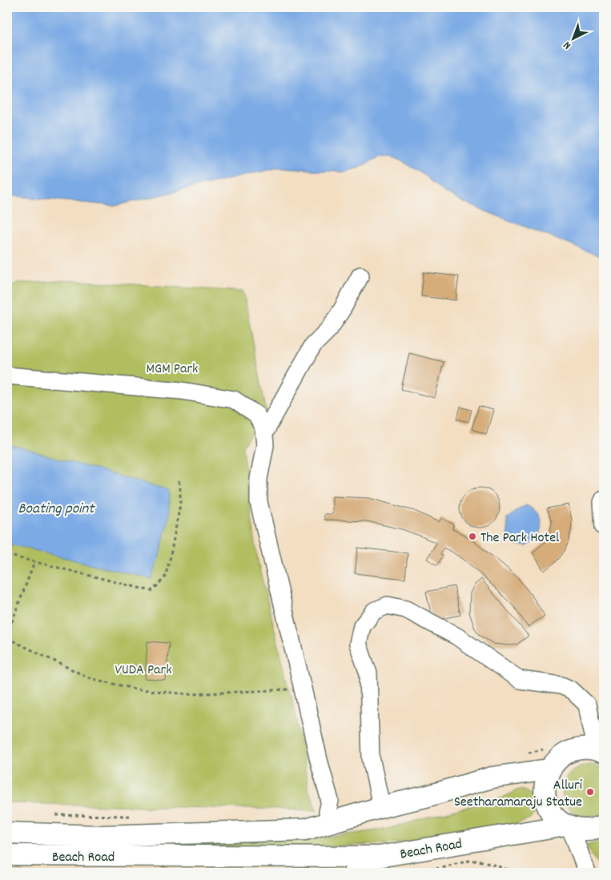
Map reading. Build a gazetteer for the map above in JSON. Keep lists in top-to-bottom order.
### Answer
{
  "streets": {
    "main road": ["Beach Road"]
  },
  "water": ["Boating point"],
  "parks": ["MGM Park", "VUDA Park"],
  "places": ["The Park Hotel", "Alluri Seetharamaraju Statue"],
  "north": "bottom left"
}
